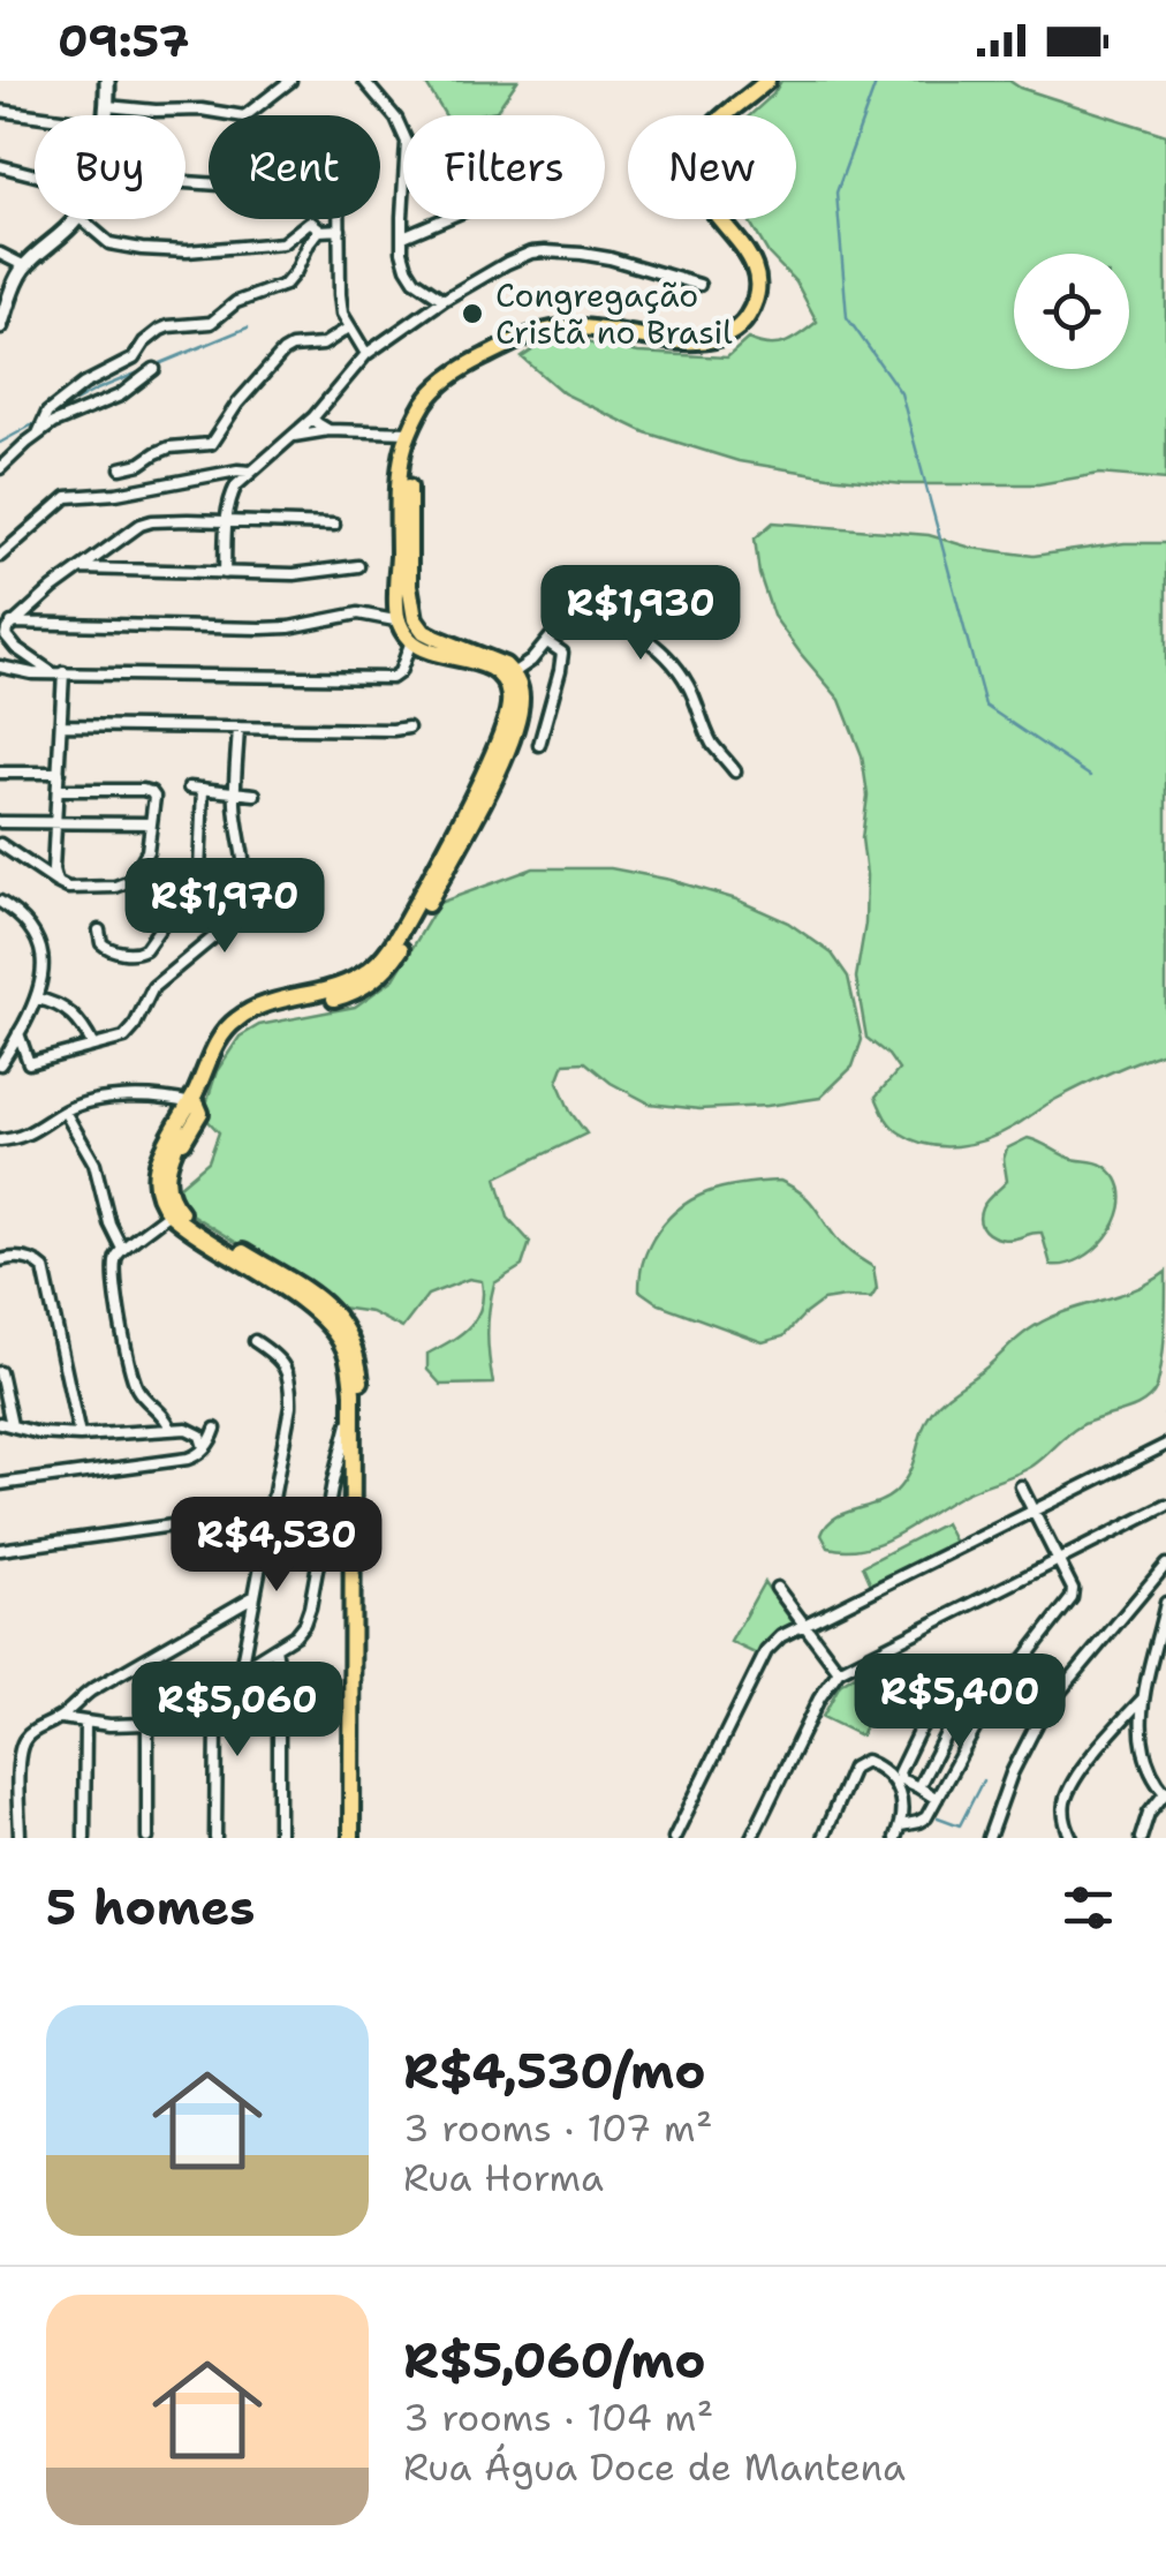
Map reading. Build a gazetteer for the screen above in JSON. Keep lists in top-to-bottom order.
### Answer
{
  "places": ["Congregação Cristã no Brasil"],
  "page": {
    "status": "09:57",
    "chip": [
      "Buy",
      "Rent",
      "Filters",
      "New"
    ],
    "price": [
      "R$1,930",
      "R$1,970",
      "R$4,530",
      "R$5,400",
      "R$5,060"
    ],
    "heading": "5 homes",
    "list": [
      {
        "name": "R$4,530/mo",
        "note": "3 rooms · 107 m² · Rua Horma"
      },
      {
        "name": "R$5,060/mo",
        "note": "3 rooms · 104 m² · Rua Água Doce de Mantena"
      }
    ]
  }
}
